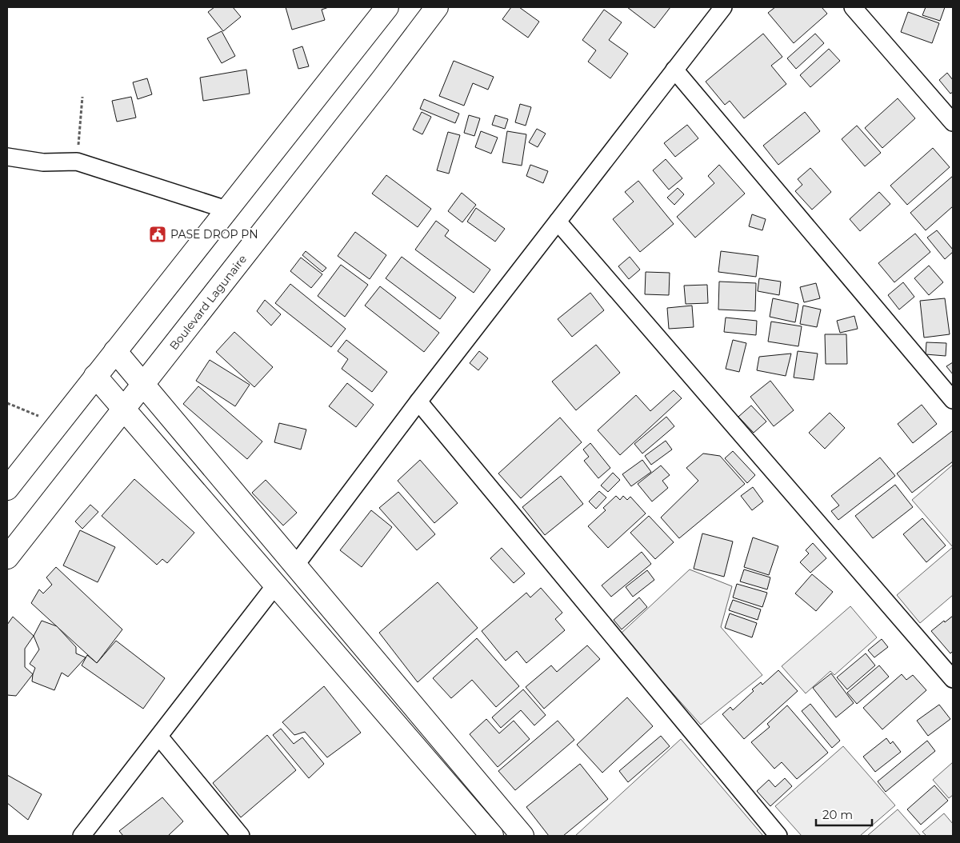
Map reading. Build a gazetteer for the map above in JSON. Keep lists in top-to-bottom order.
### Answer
{
  "streets": {
    "main road": ["Boulevard Lagunaire"]
  },
  "places": {
    "public building": ["PASE DROP PN"]
  },
  "scale_bar": "20 m"
}
